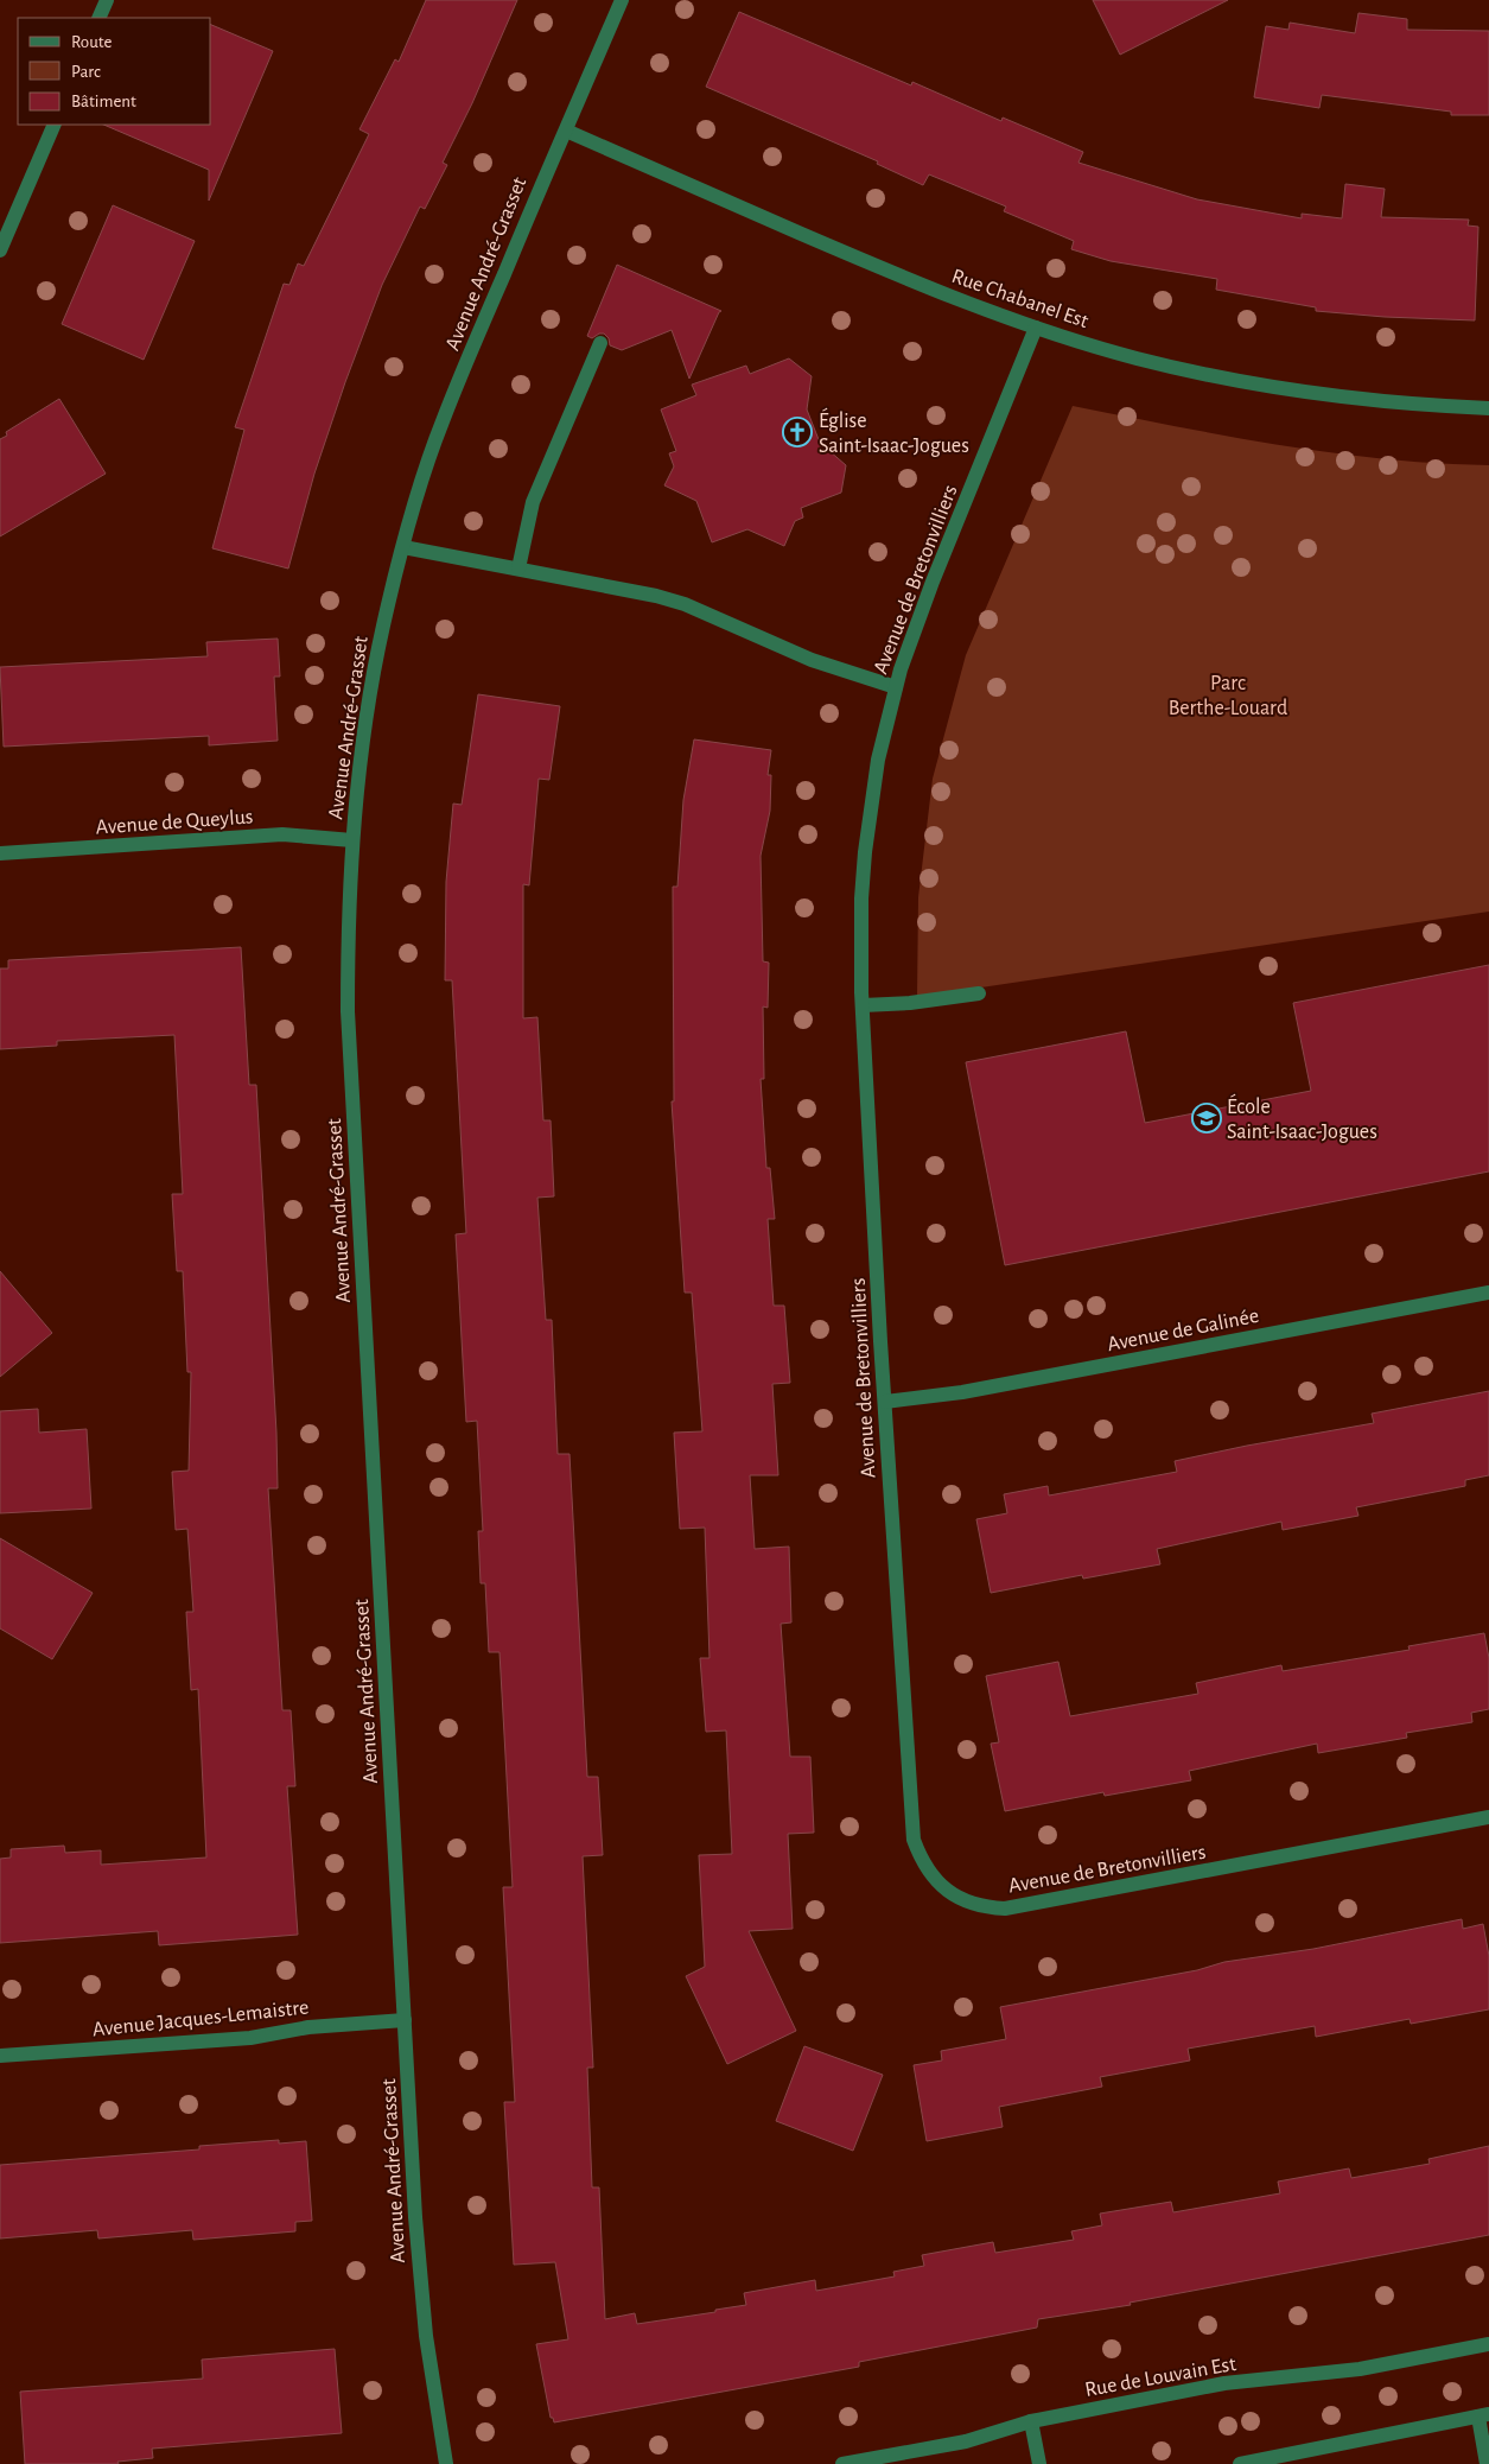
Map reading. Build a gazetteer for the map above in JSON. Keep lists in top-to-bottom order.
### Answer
{
  "streets": {
    "street": [
      "Avenue André-Grasset",
      "Rue Chabanel Est",
      "Avenue de Bretonvilliers",
      "Avenue de Queylus",
      "Avenue de Galinée",
      "Avenue Jacques-Lemaistre",
      "Rue de Louvain Est"
    ]
  },
  "crossings": [
    ["Avenue André-Grasset", "Rue Chabanel Est"],
    ["Avenue André-Grasset", "Avenue de Queylus"],
    ["Avenue André-Grasset", "Avenue Jacques-Lemaistre"],
    ["Rue Chabanel Est", "Avenue de Bretonvilliers"],
    ["Avenue de Bretonvilliers", "Avenue de Galinée"]
  ],
  "parks": ["Parc Berthe-Louard"],
  "places": {
    "church": ["Église Saint-Isaac-Jogues"],
    "school or university": ["École Saint-Isaac-Jogues"]
  },
  "legend": ["Route", "Parc", "Bâtiment"]
}
